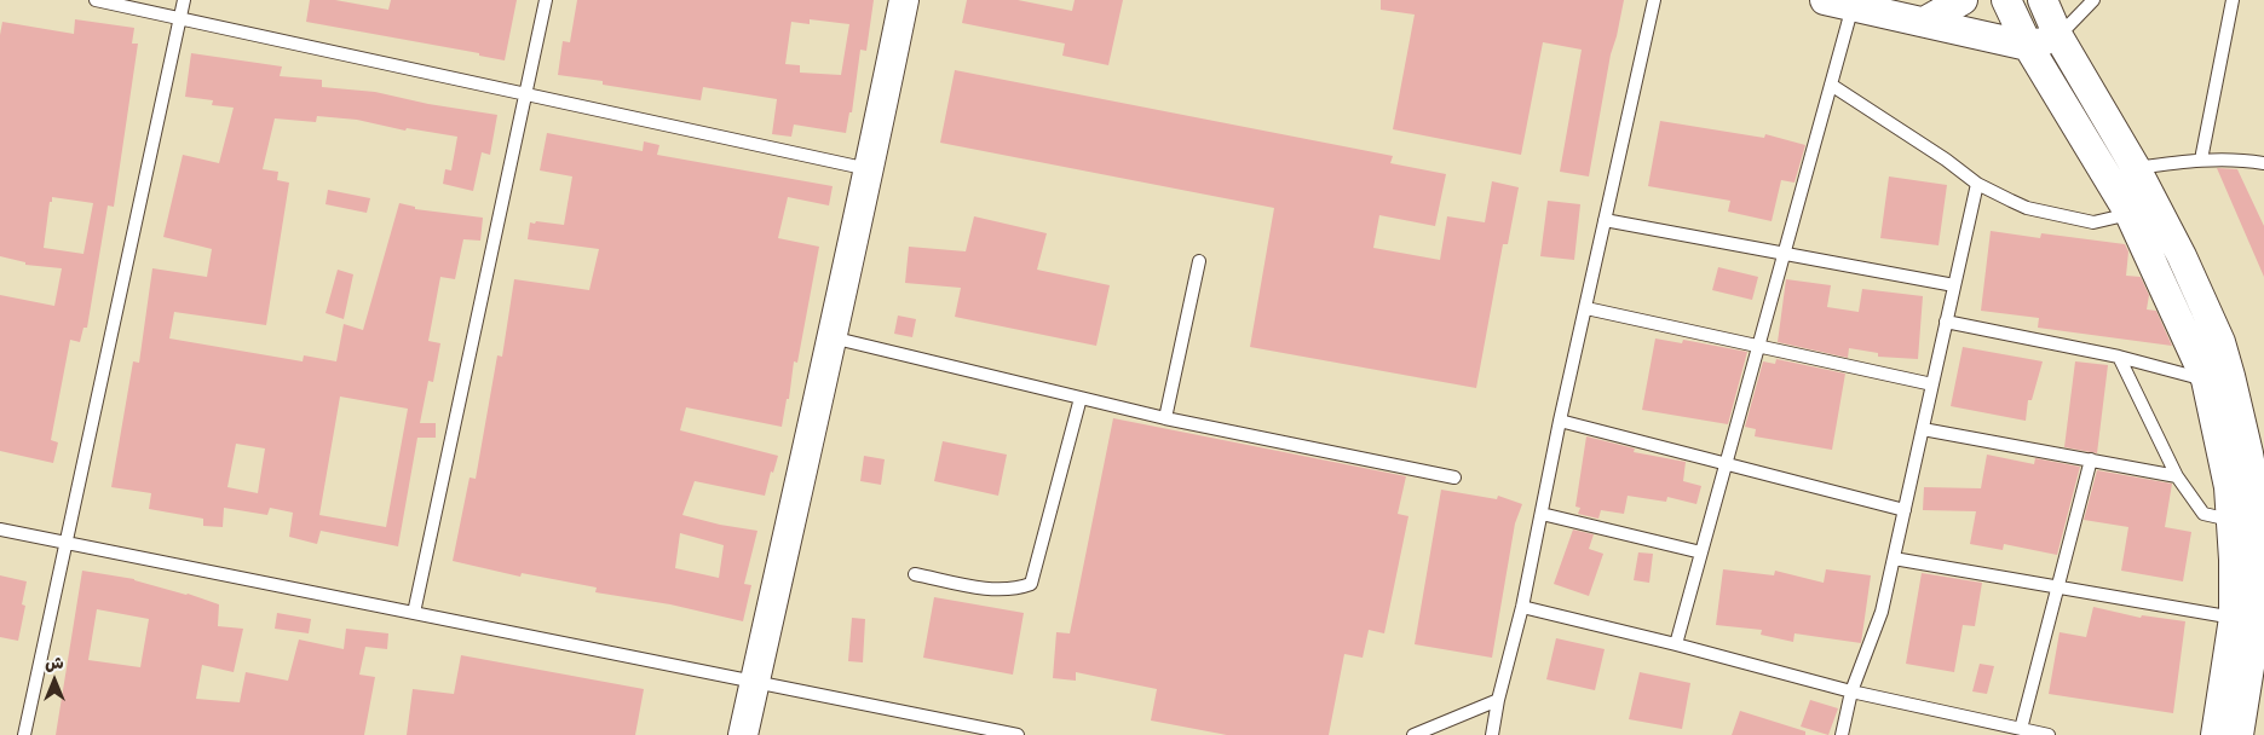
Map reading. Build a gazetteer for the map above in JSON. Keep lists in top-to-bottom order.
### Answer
{
  "north": "top"
}
